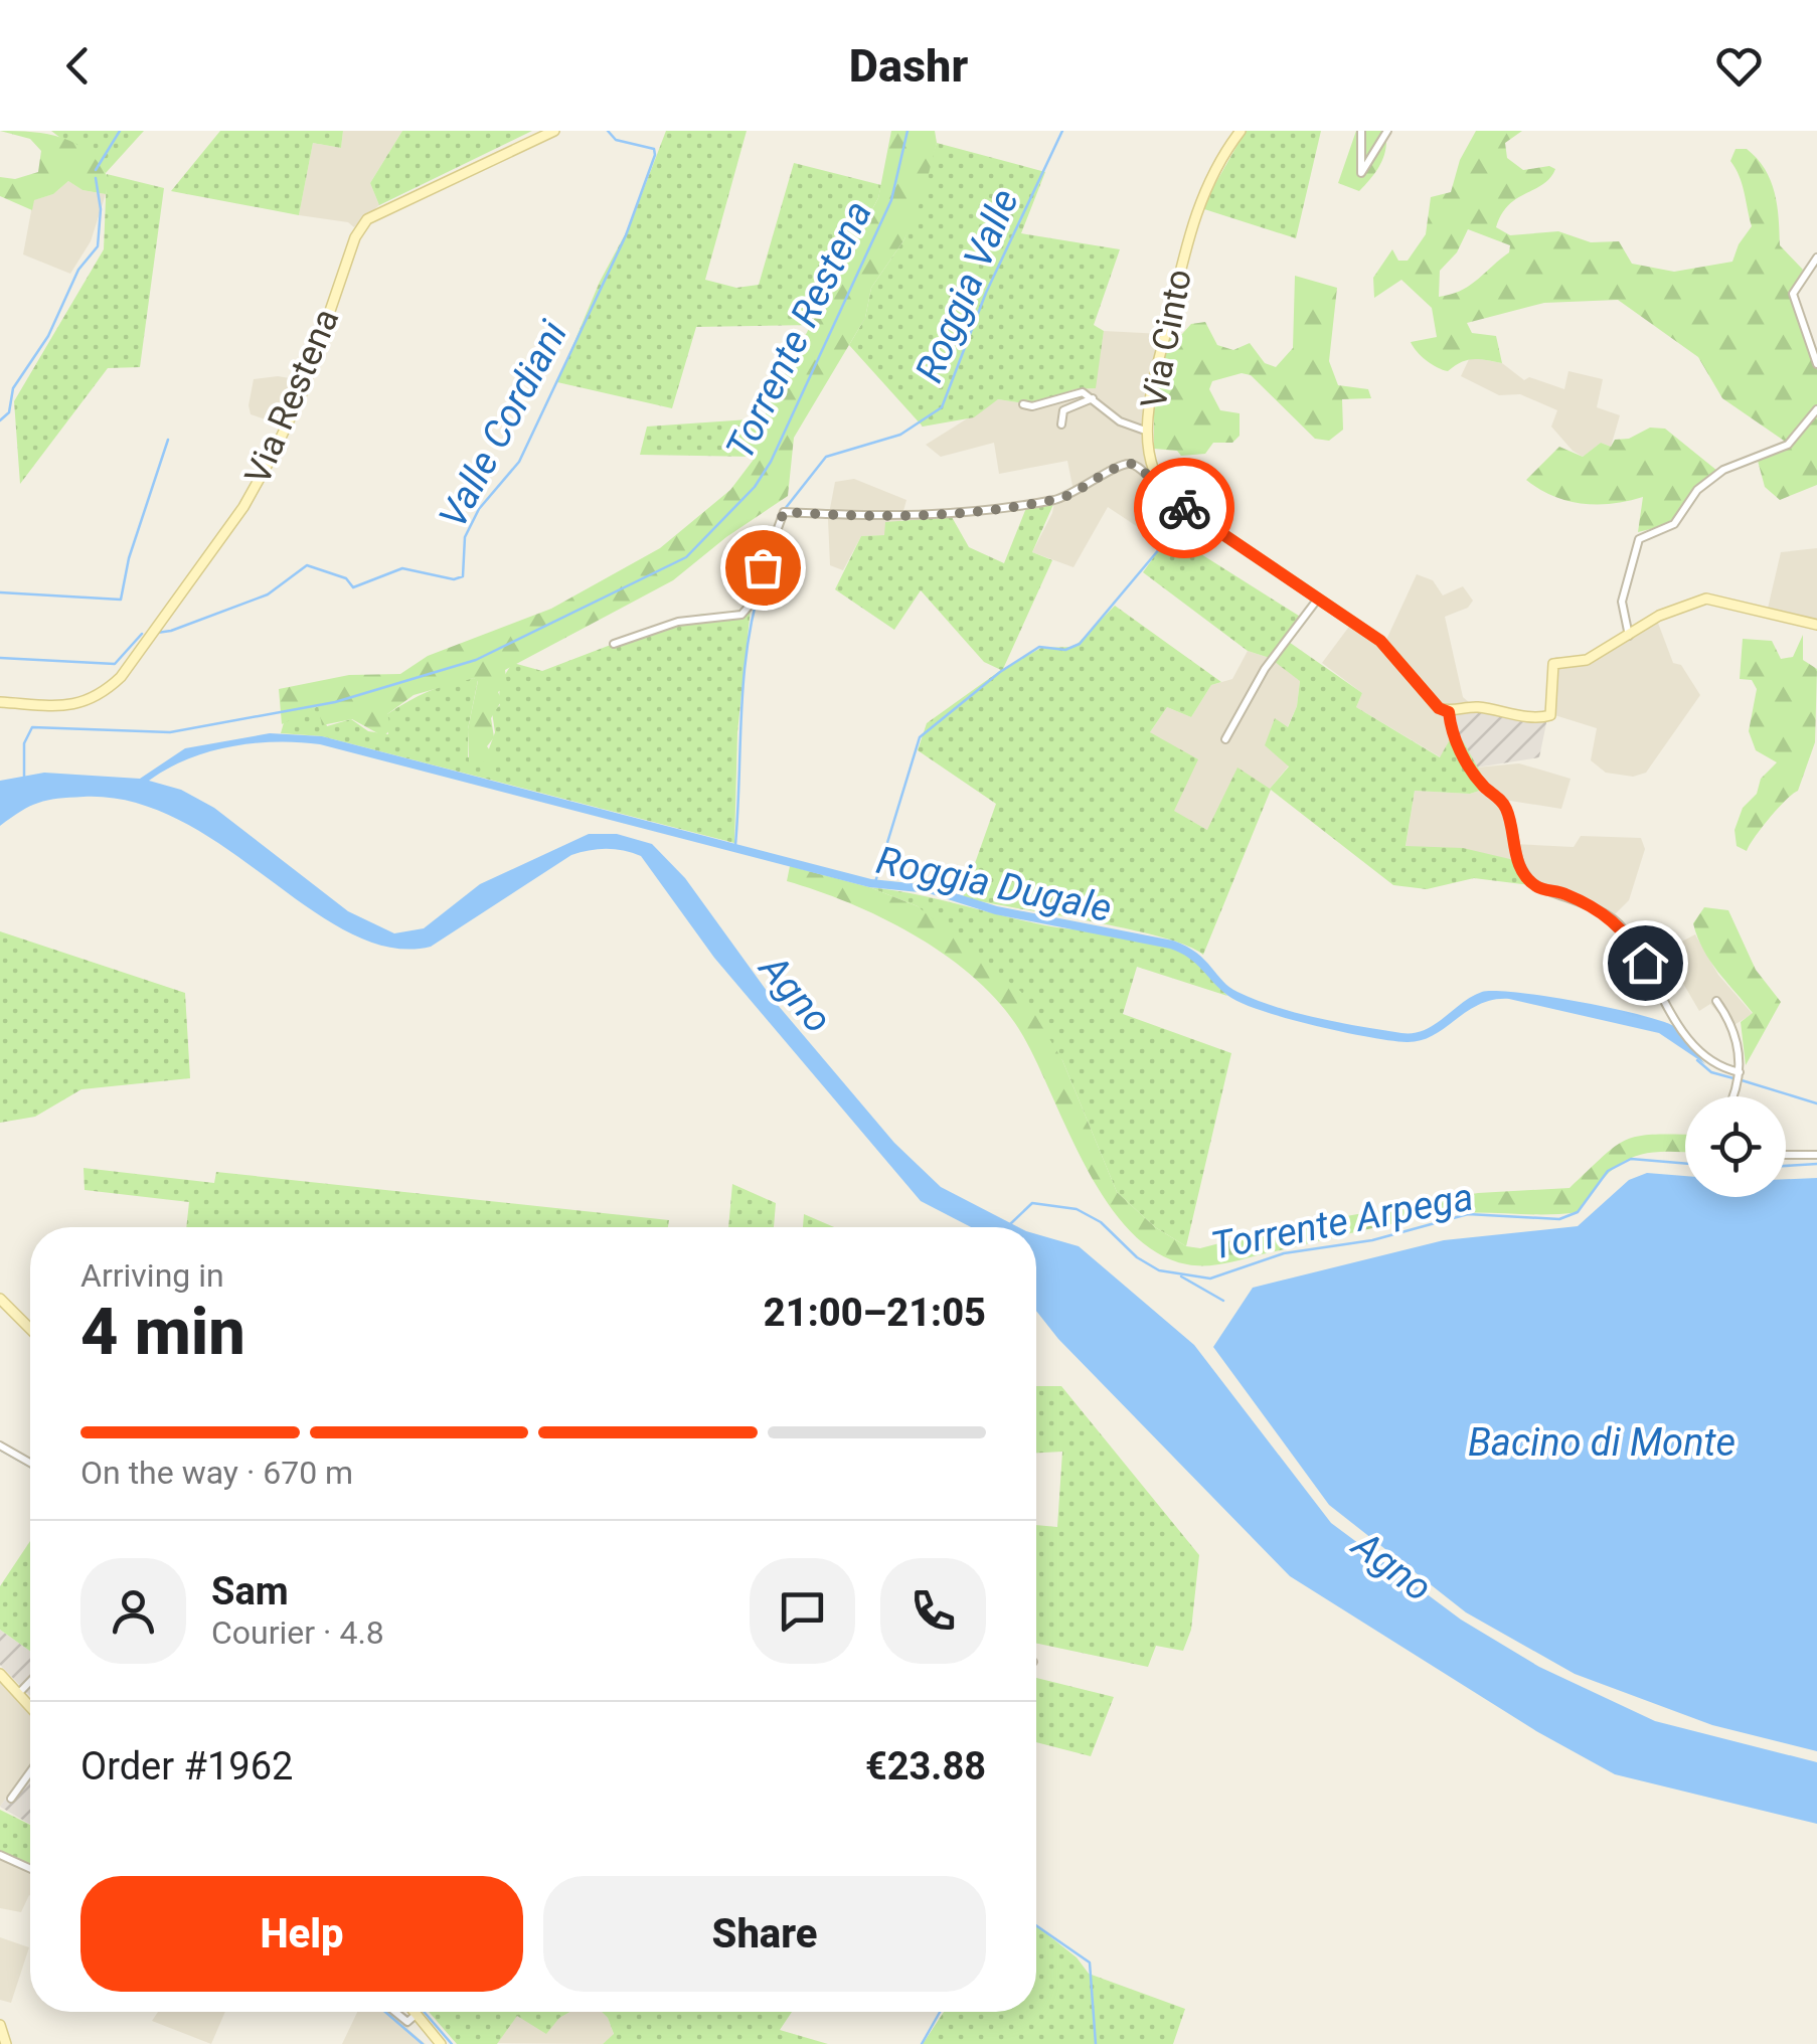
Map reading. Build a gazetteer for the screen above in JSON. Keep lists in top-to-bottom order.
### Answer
{
  "streets": {
    "street": ["Via Cinto", "Via Restena"]
  },
  "water": [
    "Roggia Valle",
    "Torrente Restena",
    "Valle Cordiani",
    "Roggia Dugale",
    "Agno",
    "Torrente Arpega",
    "Bacino di Monte"
  ],
  "page": {
    "header": "Dashr",
    "heading": ["4 min", "Arriving in", "21:00–21:05"],
    "panel": [
      "Sam",
      "Courier · 4.8",
      "Order #1962",
      "€23.88"
    ],
    "bar": "On the way · 670 m",
    "buttons": ["Help", "Share"]
  }
}
